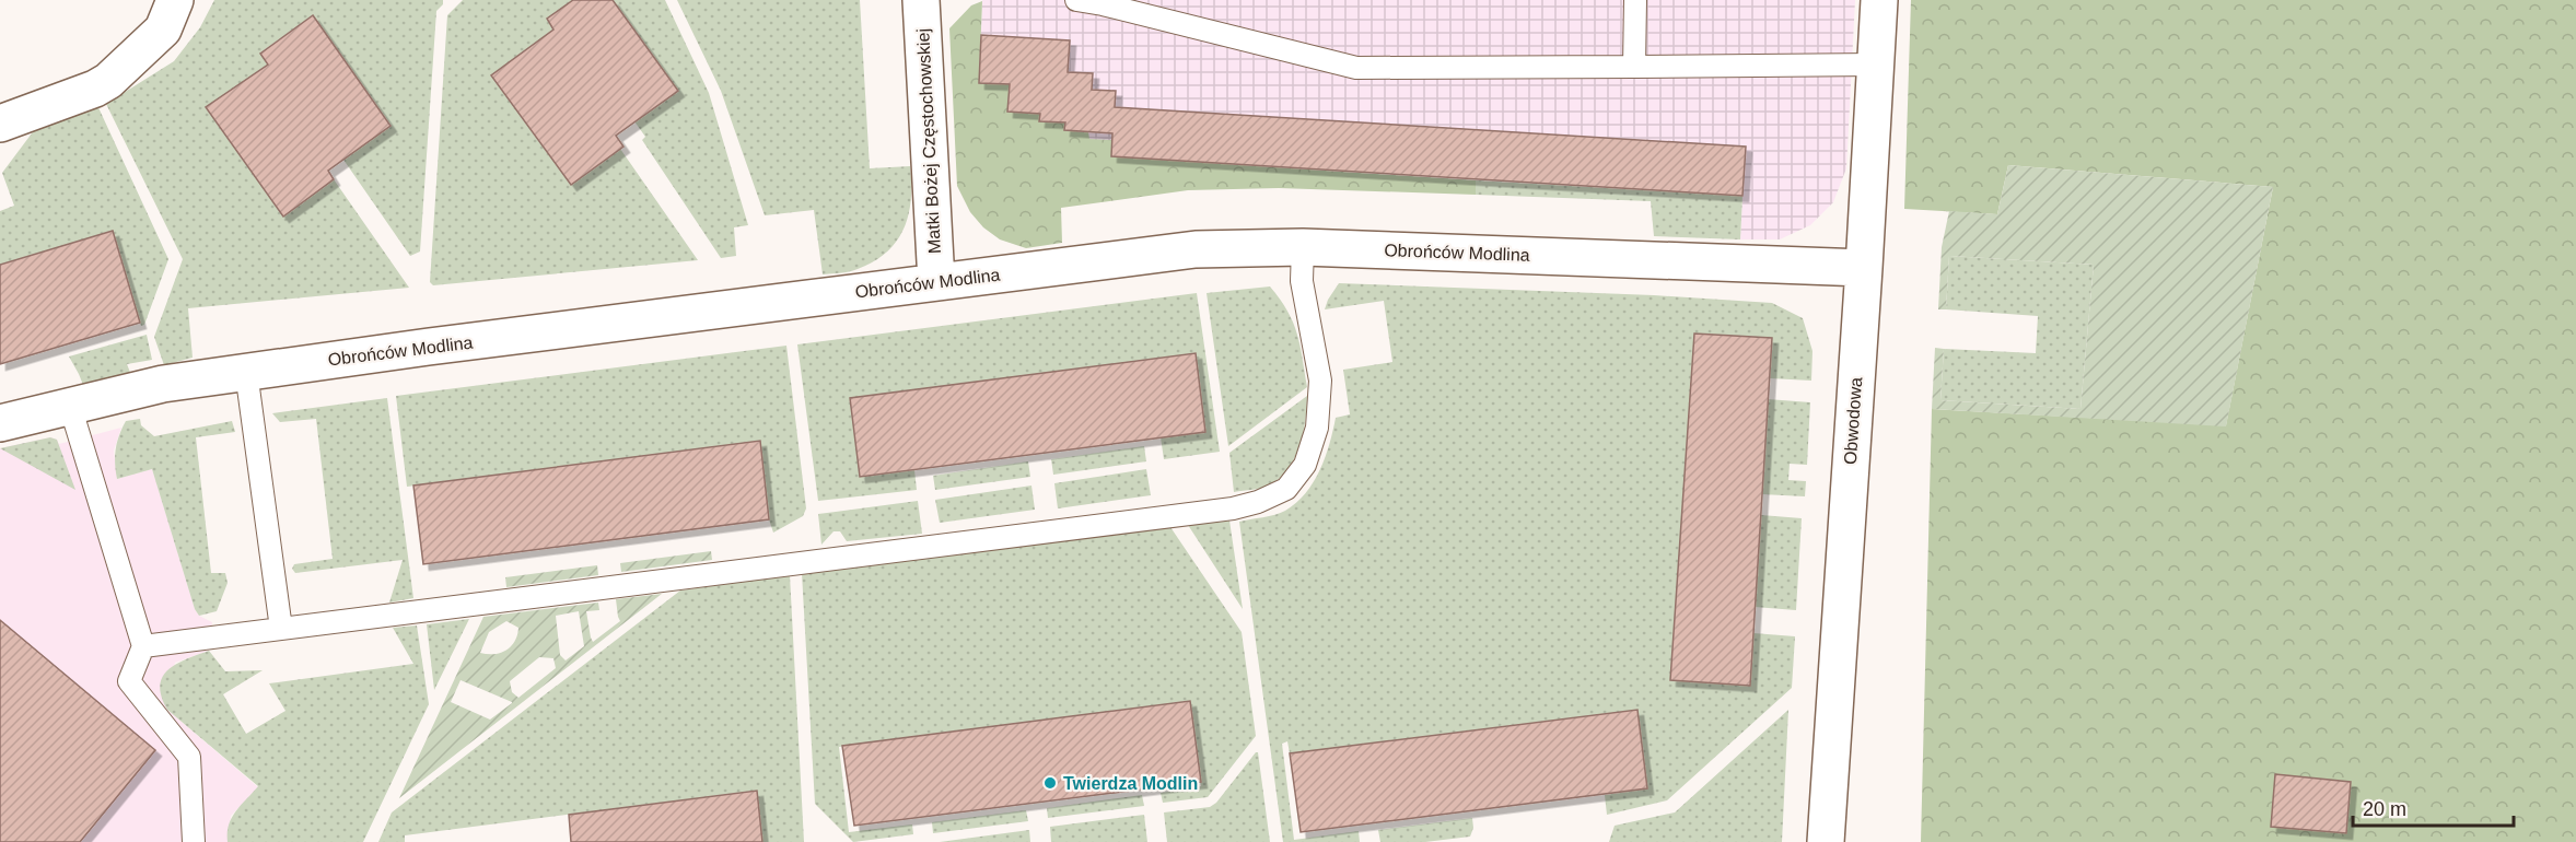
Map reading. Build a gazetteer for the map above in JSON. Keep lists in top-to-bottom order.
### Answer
{
  "streets": {
    "street": ["Matki Bożej Częstochowskiej", "Obrońców Modlina", "Obwodowa"]
  },
  "crossings": [
    ["Matki Bożej Częstochowskiej", "Obrońców Modlina"],
    ["Obrońców Modlina", "Obwodowa"]
  ],
  "places": ["Twierdza Modlin"],
  "scale_bar": "20 m"
}
